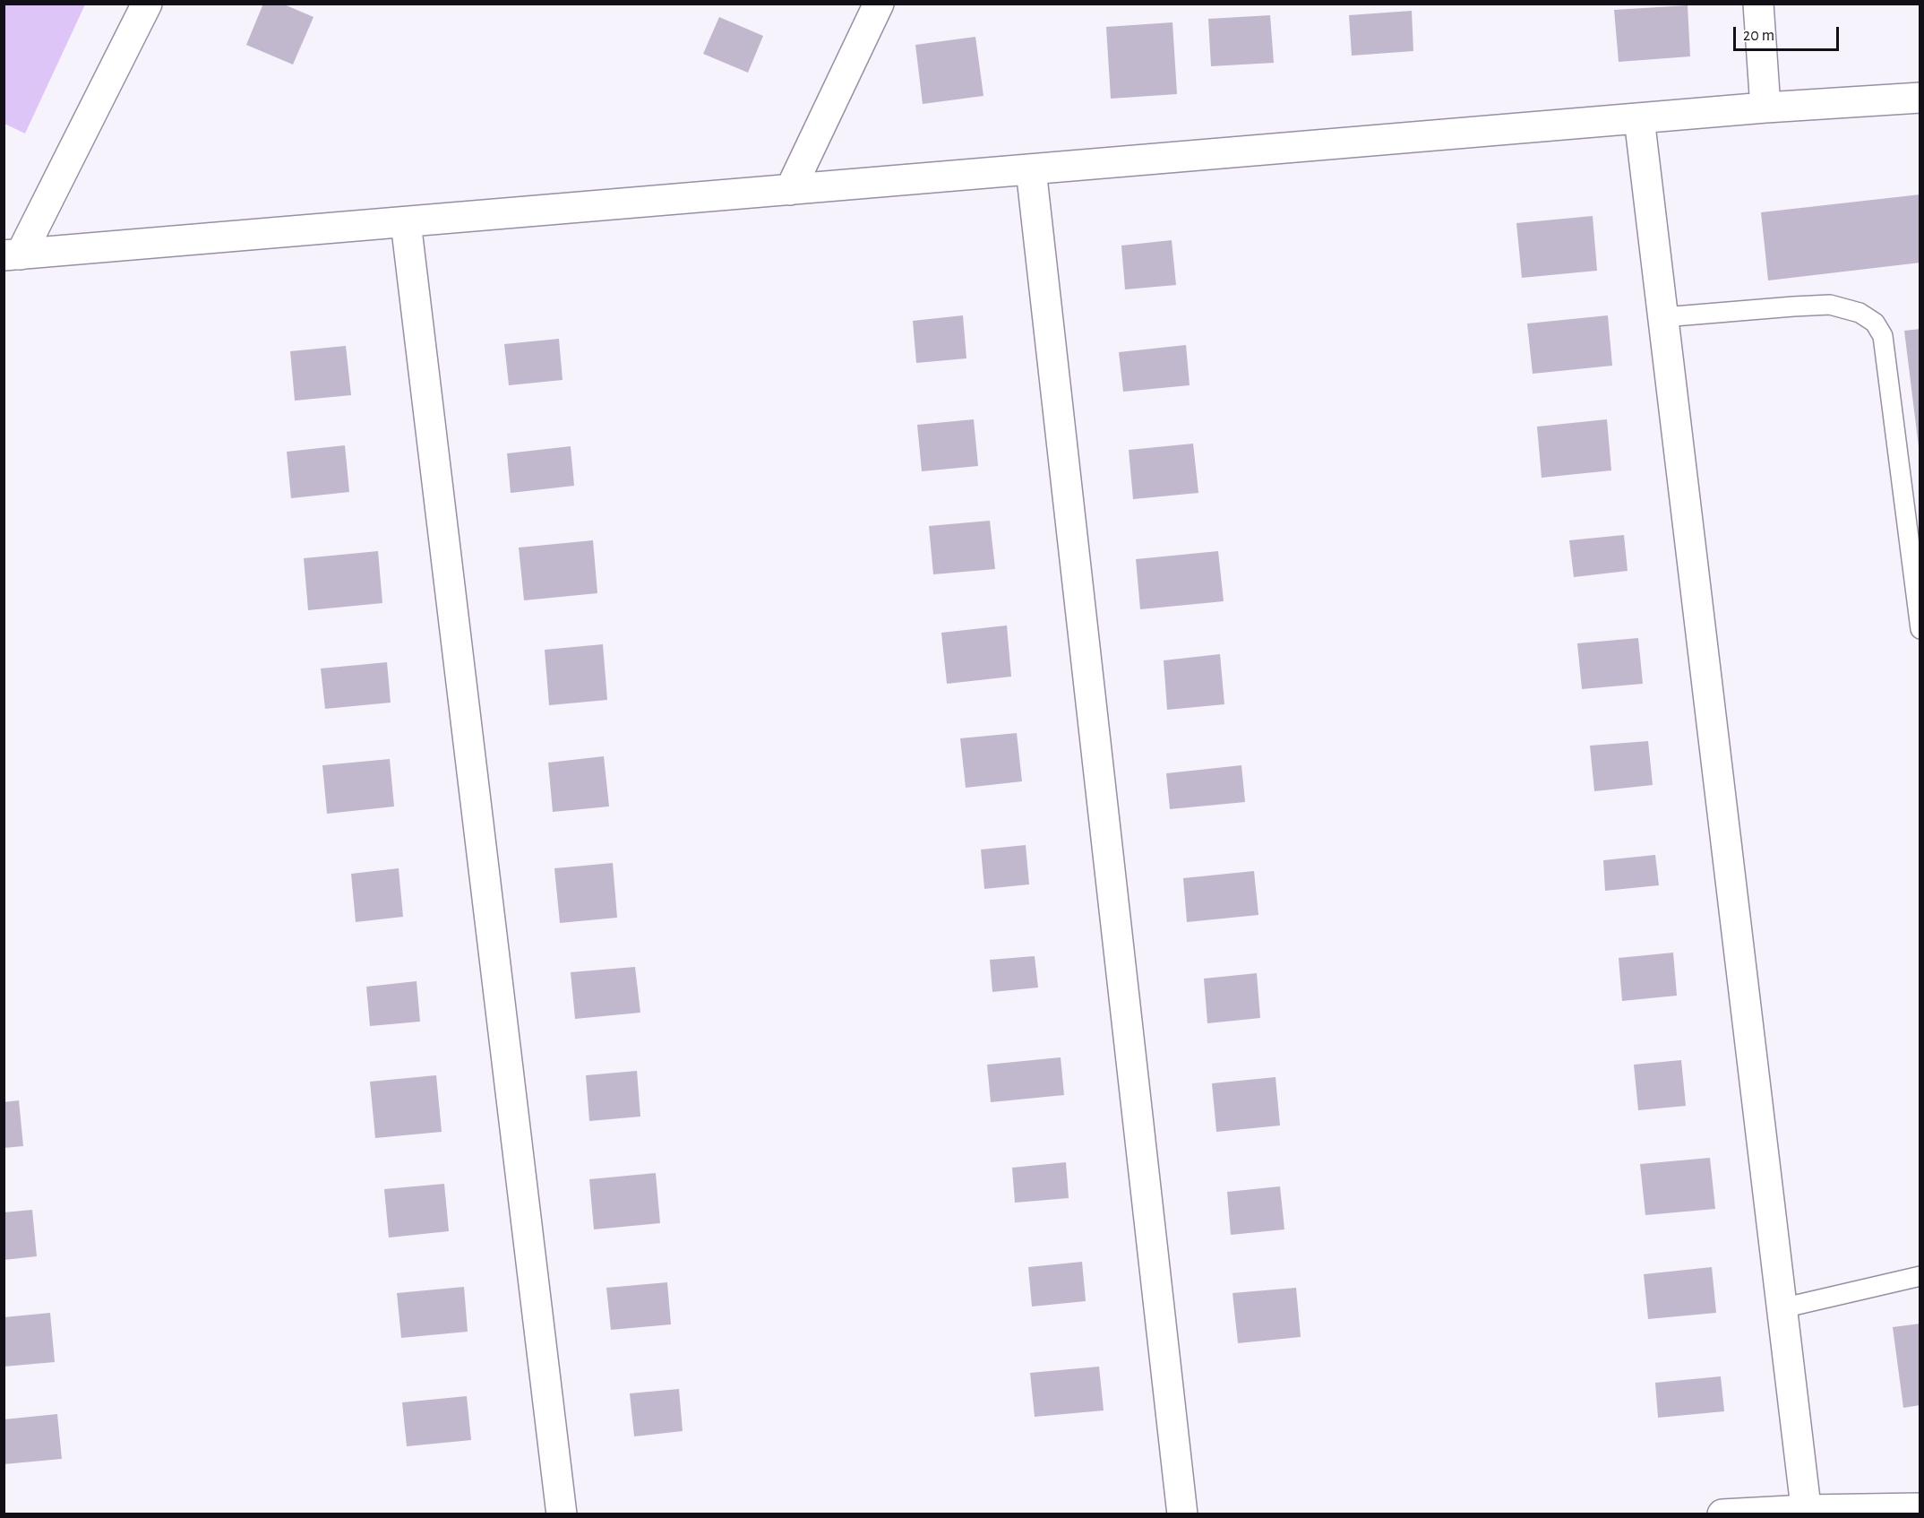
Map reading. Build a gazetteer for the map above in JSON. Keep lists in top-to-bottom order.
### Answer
{
  "scale_bar": "20 m"
}
